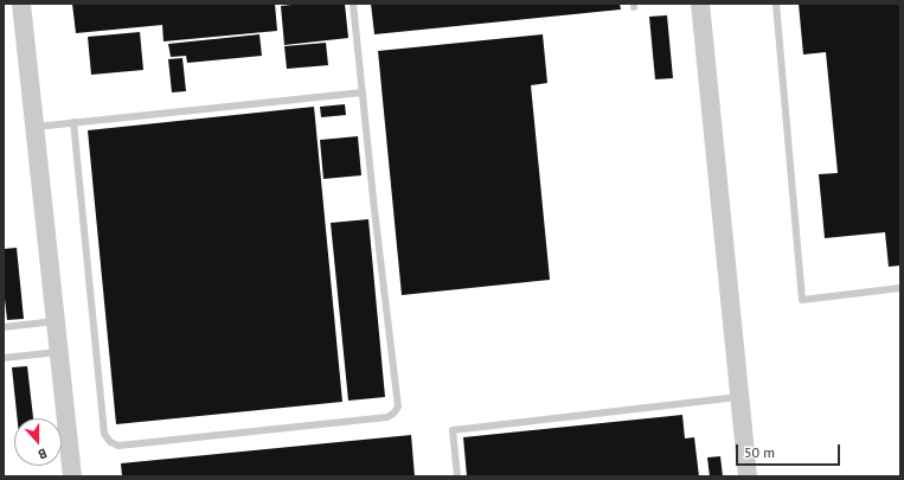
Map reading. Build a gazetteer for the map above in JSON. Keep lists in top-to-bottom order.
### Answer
{
  "scale_bar": "50 m",
  "north": "bottom"
}
